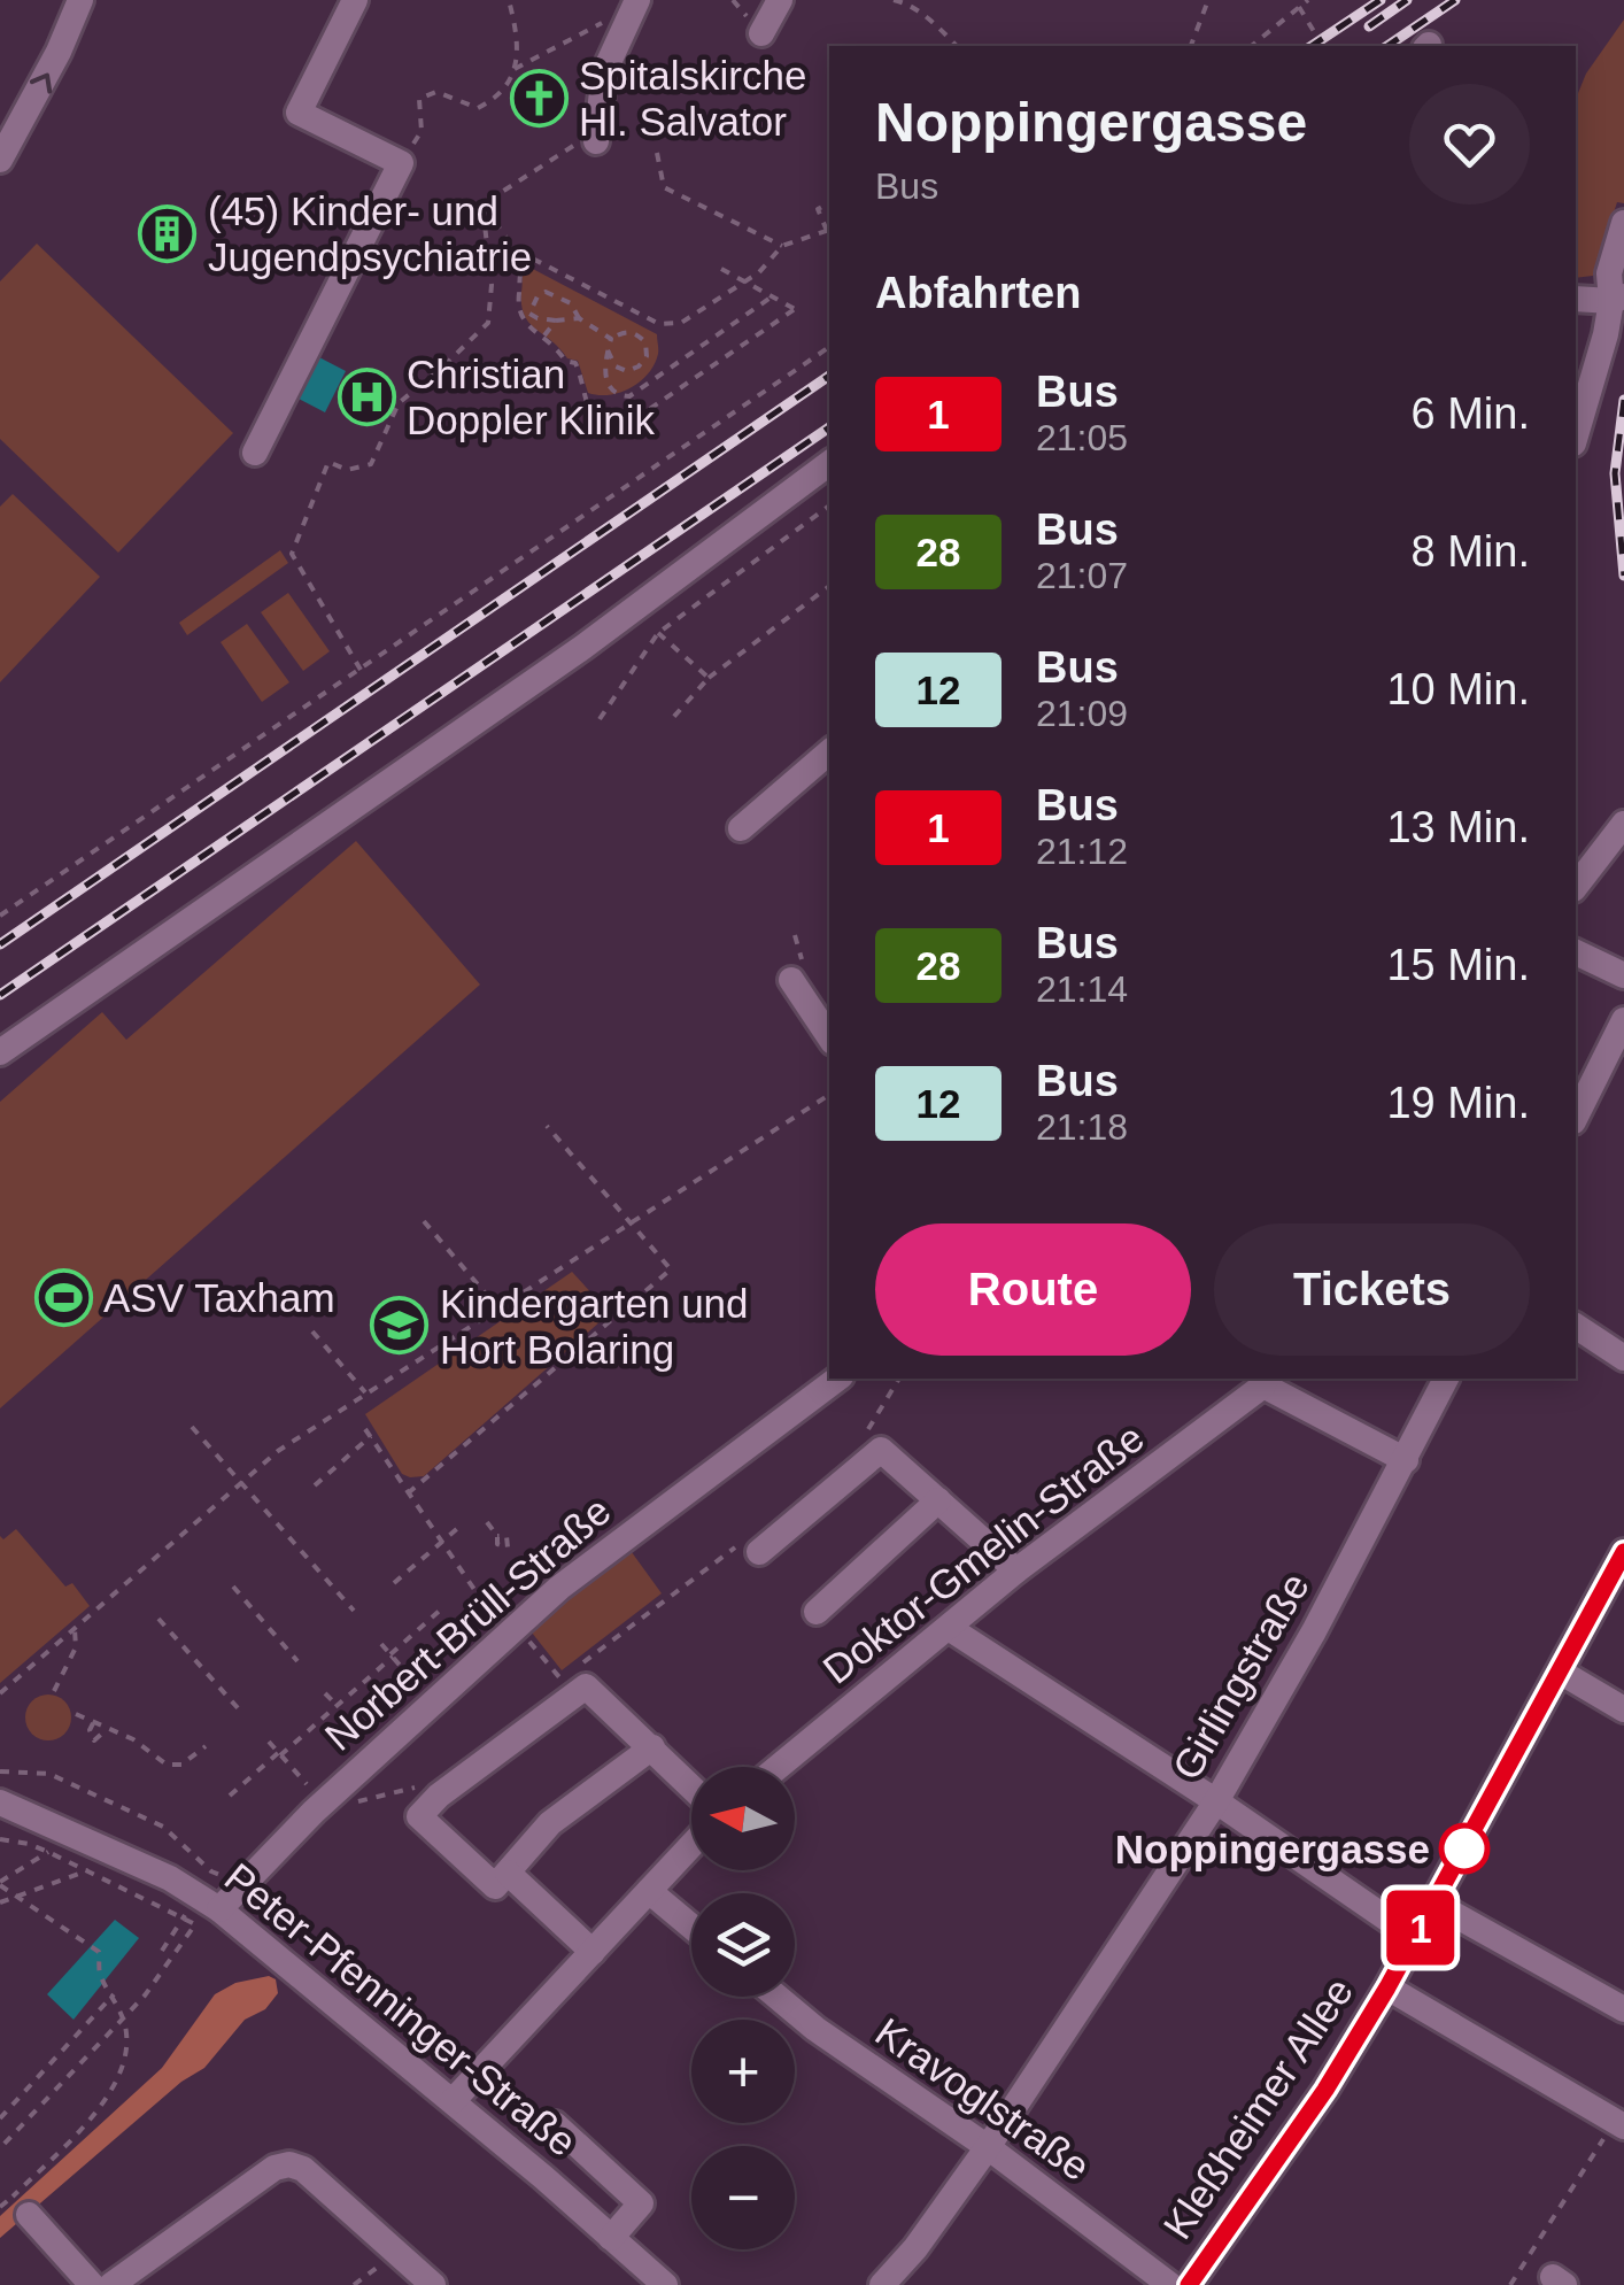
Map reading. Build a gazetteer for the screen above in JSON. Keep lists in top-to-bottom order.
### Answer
{
  "streets": {
    "street": [
      "Doktor-Gmelin-Straße",
      "Norbert-Brüll-Straße",
      "Girlingstraße",
      "Peter-Pfenninger-Straße",
      "Kravoglstraße",
      "Kleßheimer Allee"
    ]
  },
  "crossings": [
    ["Doktor-Gmelin-Straße", "Girlingstraße"],
    ["Norbert-Brüll-Straße", "Peter-Pfenninger-Straße"],
    ["Girlingstraße", "Kravoglstraße"]
  ],
  "places": {
    "church": ["Spitalskirche Hl. Salvator"],
    "building": ["(45) Kinder- und Jugendpsychiatrie"],
    "hospital": ["Christian Doppler Klinik"],
    "sports": ["ASV Taxham"],
    "school or university": ["Kindergarten und Hort Bolaring"],
    "other": ["Noppingergasse"]
  },
  "lines": ["bus line 1"],
  "north": "left",
  "page": {
    "on_map": "1",
    "heading": [
      ["Noppingergasse", "Bus"],
      "Abfahrten"
    ],
    "list": [
      {
        "mark": "1",
        "name": "Bus",
        "note": "21:05",
        "value": "6 Min."
      },
      {
        "mark": "28",
        "name": "Bus",
        "note": "21:07",
        "value": "8 Min."
      },
      {
        "mark": "12",
        "name": "Bus",
        "note": "21:09",
        "value": "10 Min."
      },
      {
        "mark": "1",
        "name": "Bus",
        "note": "21:12",
        "value": "13 Min."
      },
      {
        "mark": "28",
        "name": "Bus",
        "note": "21:14",
        "value": "15 Min."
      },
      {
        "mark": "12",
        "name": "Bus",
        "note": "21:18",
        "value": "19 Min."
      }
    ],
    "buttons": ["Route", "Tickets"],
    "map_buttons": ["+", "−"]
  }
}
